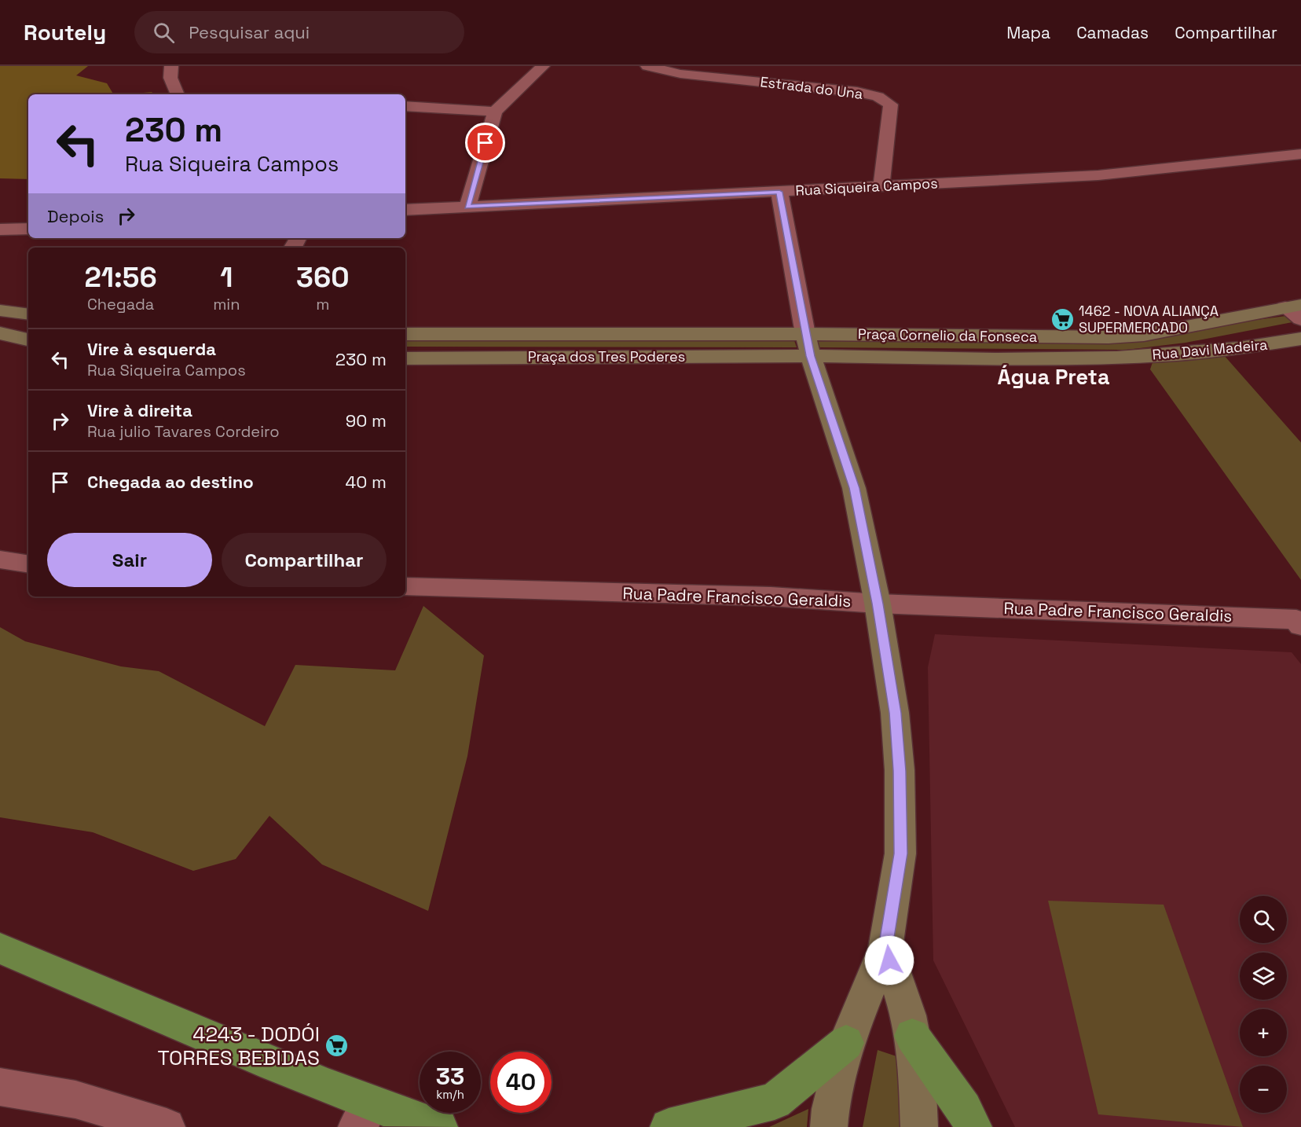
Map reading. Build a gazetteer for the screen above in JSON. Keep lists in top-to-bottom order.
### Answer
{
  "streets": {
    "main road": ["Praça Cornelio da Fonseca", "Rua Davi Madeira", "Praça dos Tres Poderes"],
    "street": ["Estrada do Una", "Rua Siqueira Campos", "Rua Padre Francisco Geraldis"]
  },
  "crossings": [
    ["Estrada do Una", "Rua Siqueira Campos"],
    ["Praça Cornelio da Fonseca", "Rua Davi Madeira"],
    ["Praça Cornelio da Fonseca", "Praça dos Tres Poderes"]
  ],
  "districts": ["Água Preta"],
  "places": {
    "supermarket": ["1462 - NOVA ALIANÇA SUPERMERCADO", "4243 - DODÓI TORRES BEBIDAS"]
  },
  "page": {
    "header": "Routely",
    "search": "Pesquisar aqui",
    "nav": ["Mapa", "Camadas", "Compartilhar"],
    "turn": ["230 m", "Rua Siqueira Campos"],
    "then": "Depois",
    "eta": [
      "21:56",
      "Chegada",
      "1",
      "min",
      "360",
      "m"
    ],
    "list": [
      {
        "name": "Vire à esquerda",
        "note": "Rua Siqueira Campos",
        "value": "230 m"
      },
      {
        "name": "Vire à direita",
        "note": "Rua julio Tavares Cordeiro",
        "value": "90 m"
      },
      {
        "name": "Chegada ao destino",
        "value": "40 m"
      }
    ],
    "buttons": ["Sair", "Compartilhar"],
    "map_buttons": ["+", "−"],
    "speed": "33 km/h",
    "limit": "40"
  }
}
